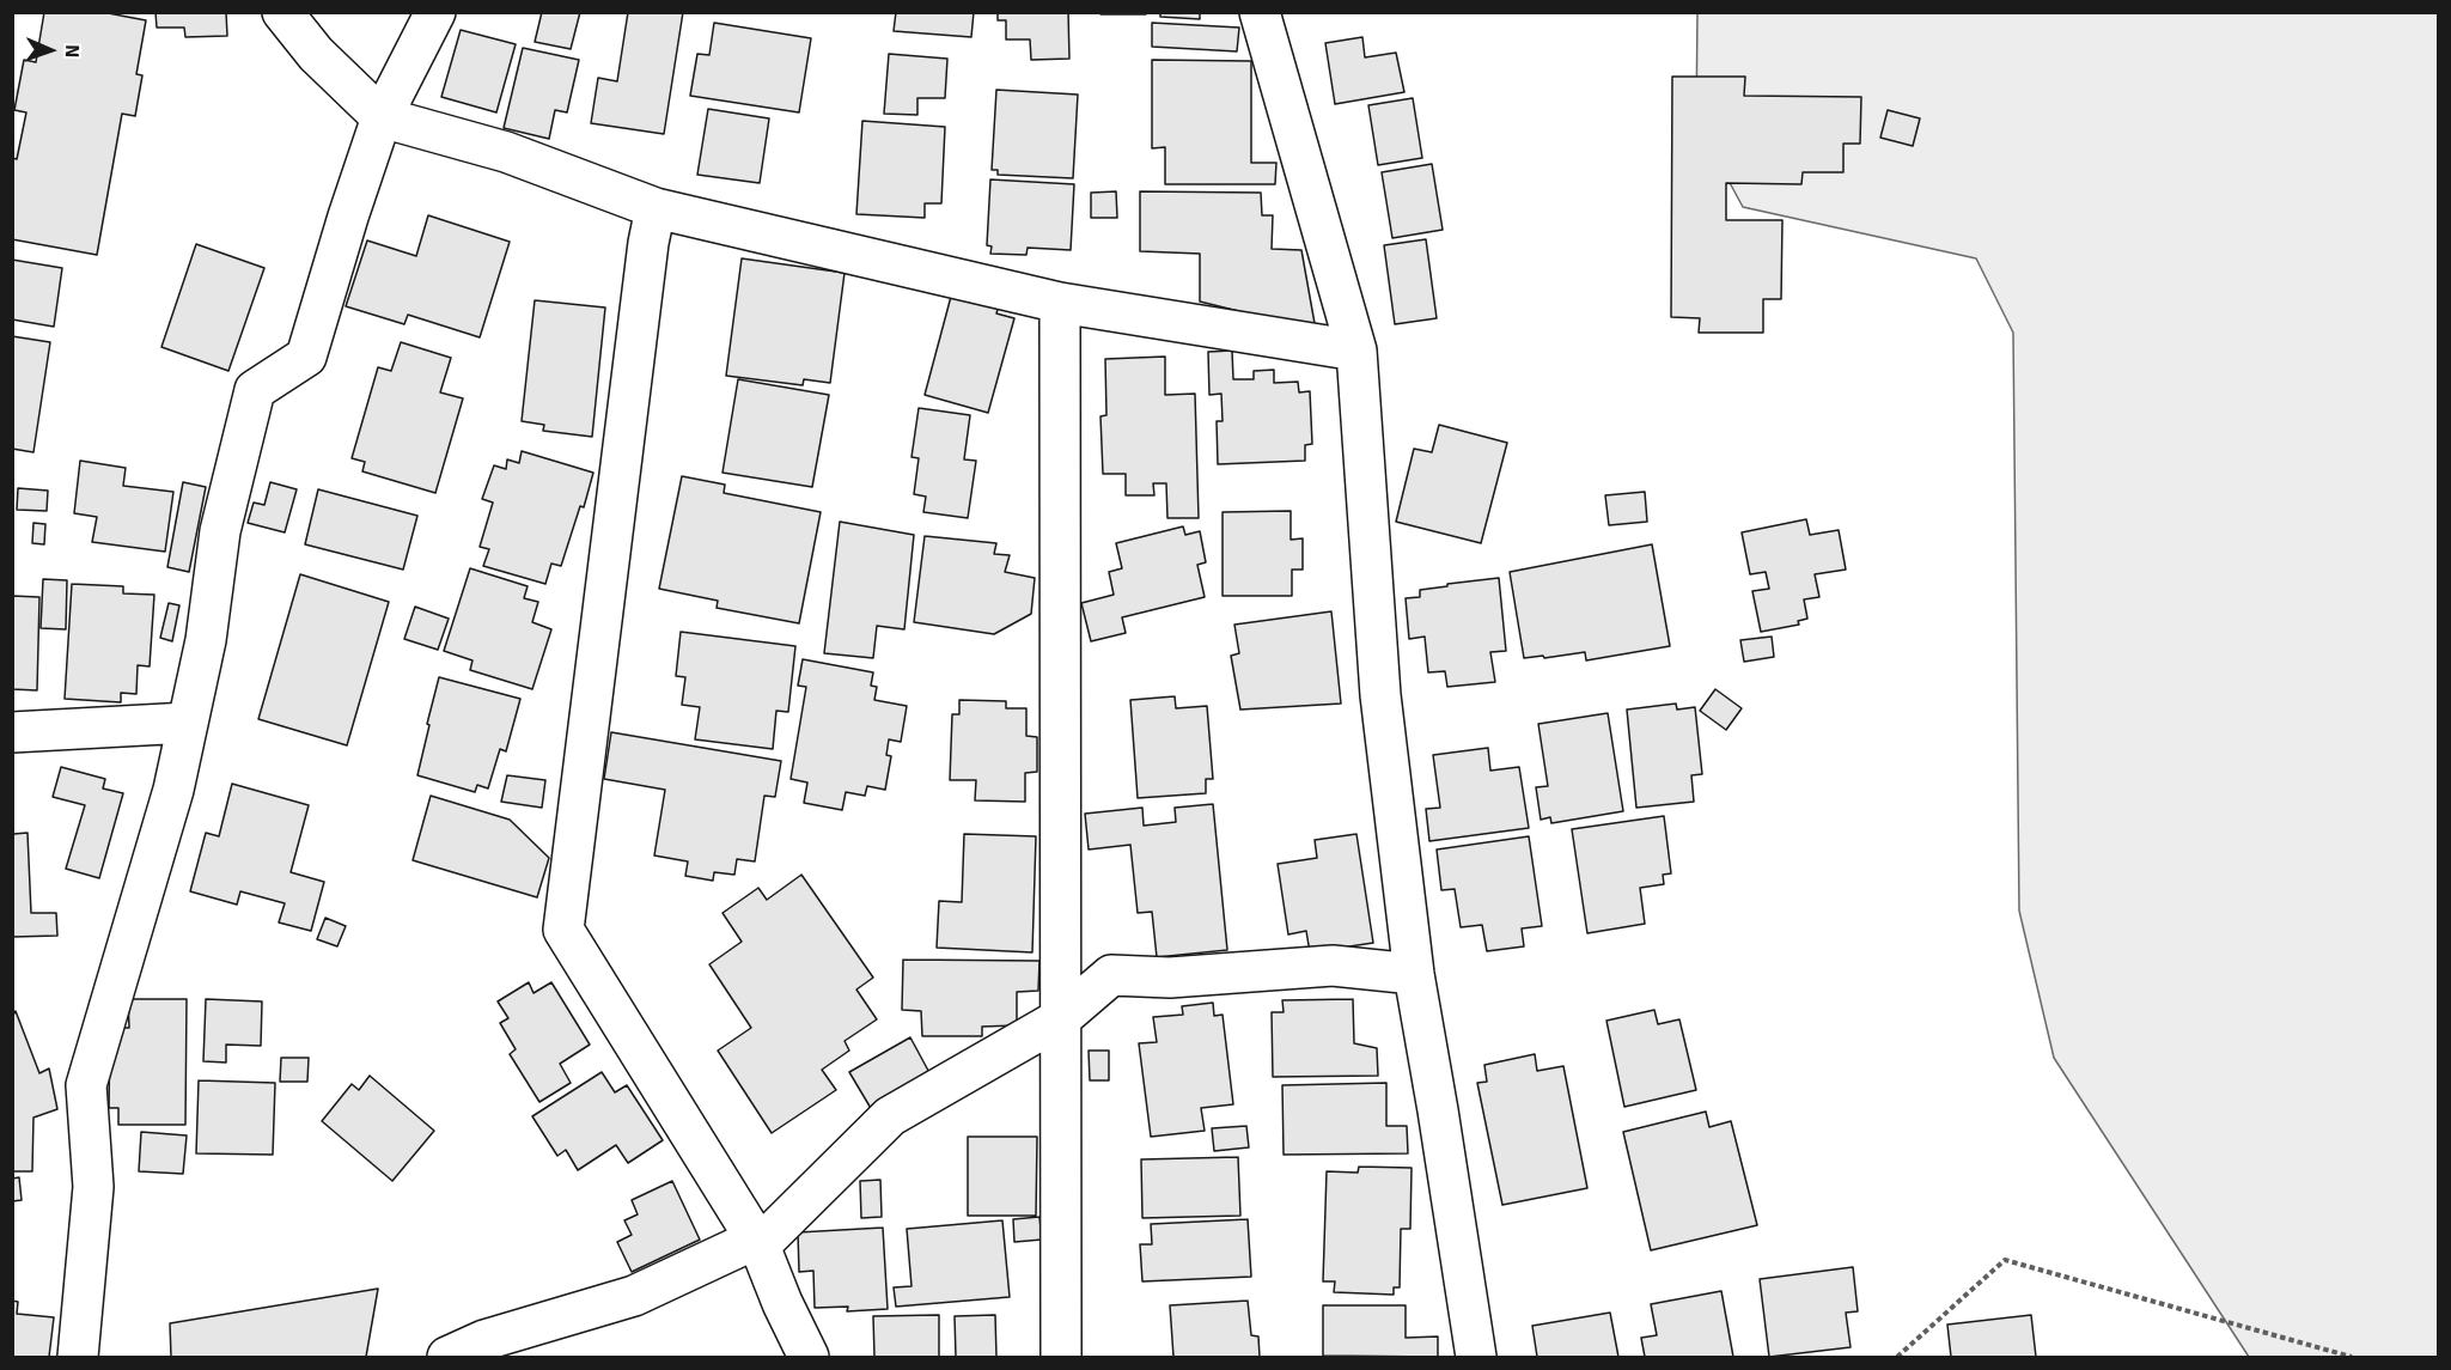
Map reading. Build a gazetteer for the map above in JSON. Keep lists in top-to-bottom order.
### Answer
{
  "north": "right"
}
